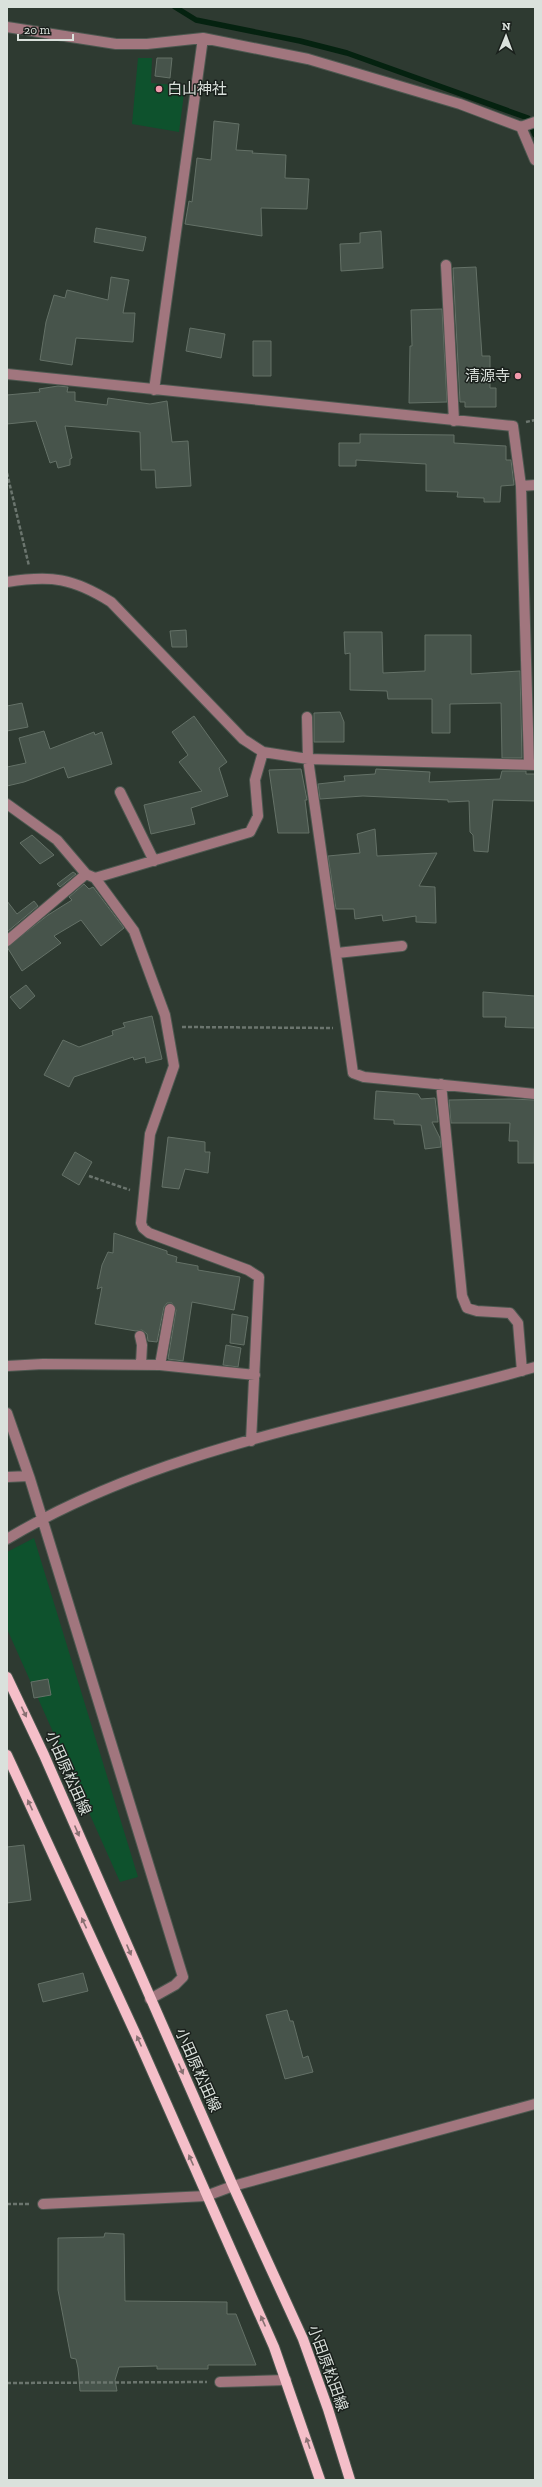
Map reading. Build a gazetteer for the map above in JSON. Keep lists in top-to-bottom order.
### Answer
{
  "streets": {
    "main road": ["小田原松田線"]
  },
  "places": ["白山神社", "清源寺"],
  "scale_bar": "20 m",
  "north": "top"
}
